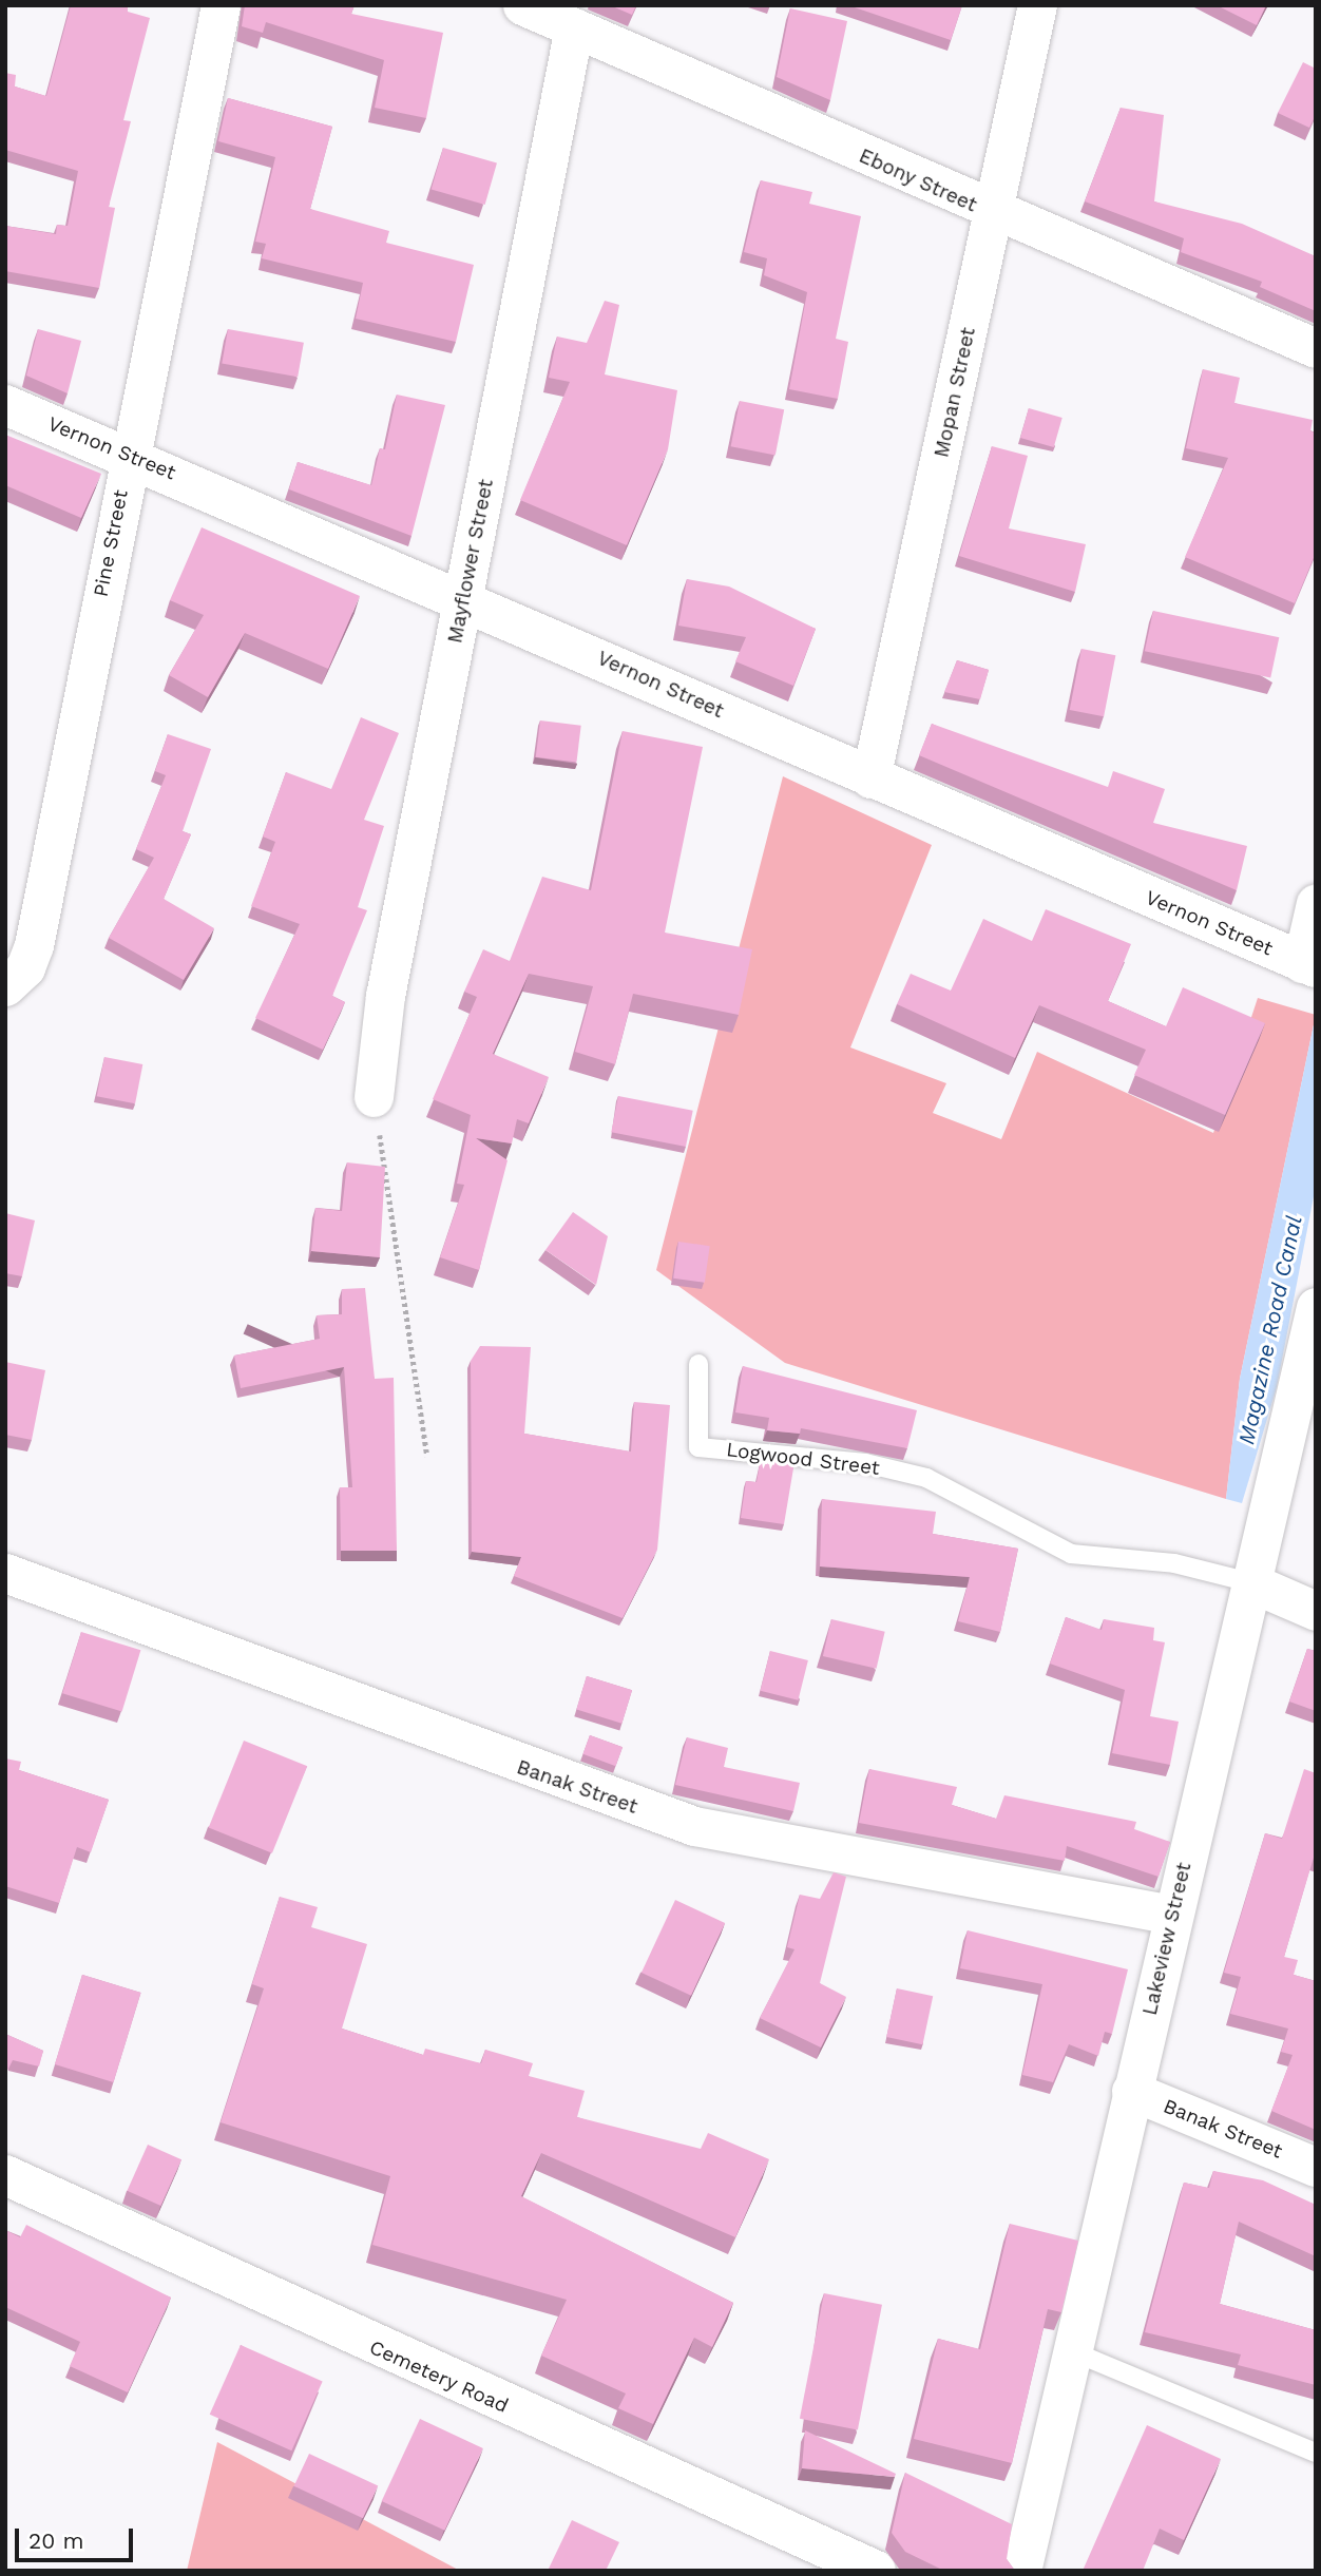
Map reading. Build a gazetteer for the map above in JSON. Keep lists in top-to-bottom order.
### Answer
{
  "streets": {
    "main road": ["Vernon Street", "Cemetery Road"],
    "street": [
      "Ebony Street",
      "Mopan Street",
      "Pine Street",
      "Mayflower Street",
      "Logwood Street",
      "Banak Street",
      "Lakeview Street"
    ]
  },
  "crossings": [
    ["Ebony Street", "Mopan Street"],
    ["Ebony Street", "Mayflower Street"],
    ["Mopan Street", "Vernon Street"],
    ["Vernon Street", "Pine Street"],
    ["Vernon Street", "Mayflower Street"],
    ["Logwood Street", "Lakeview Street"],
    ["Banak Street", "Lakeview Street"]
  ],
  "water": ["Magazine Road Canal"],
  "scale_bar": "20 m"
}
